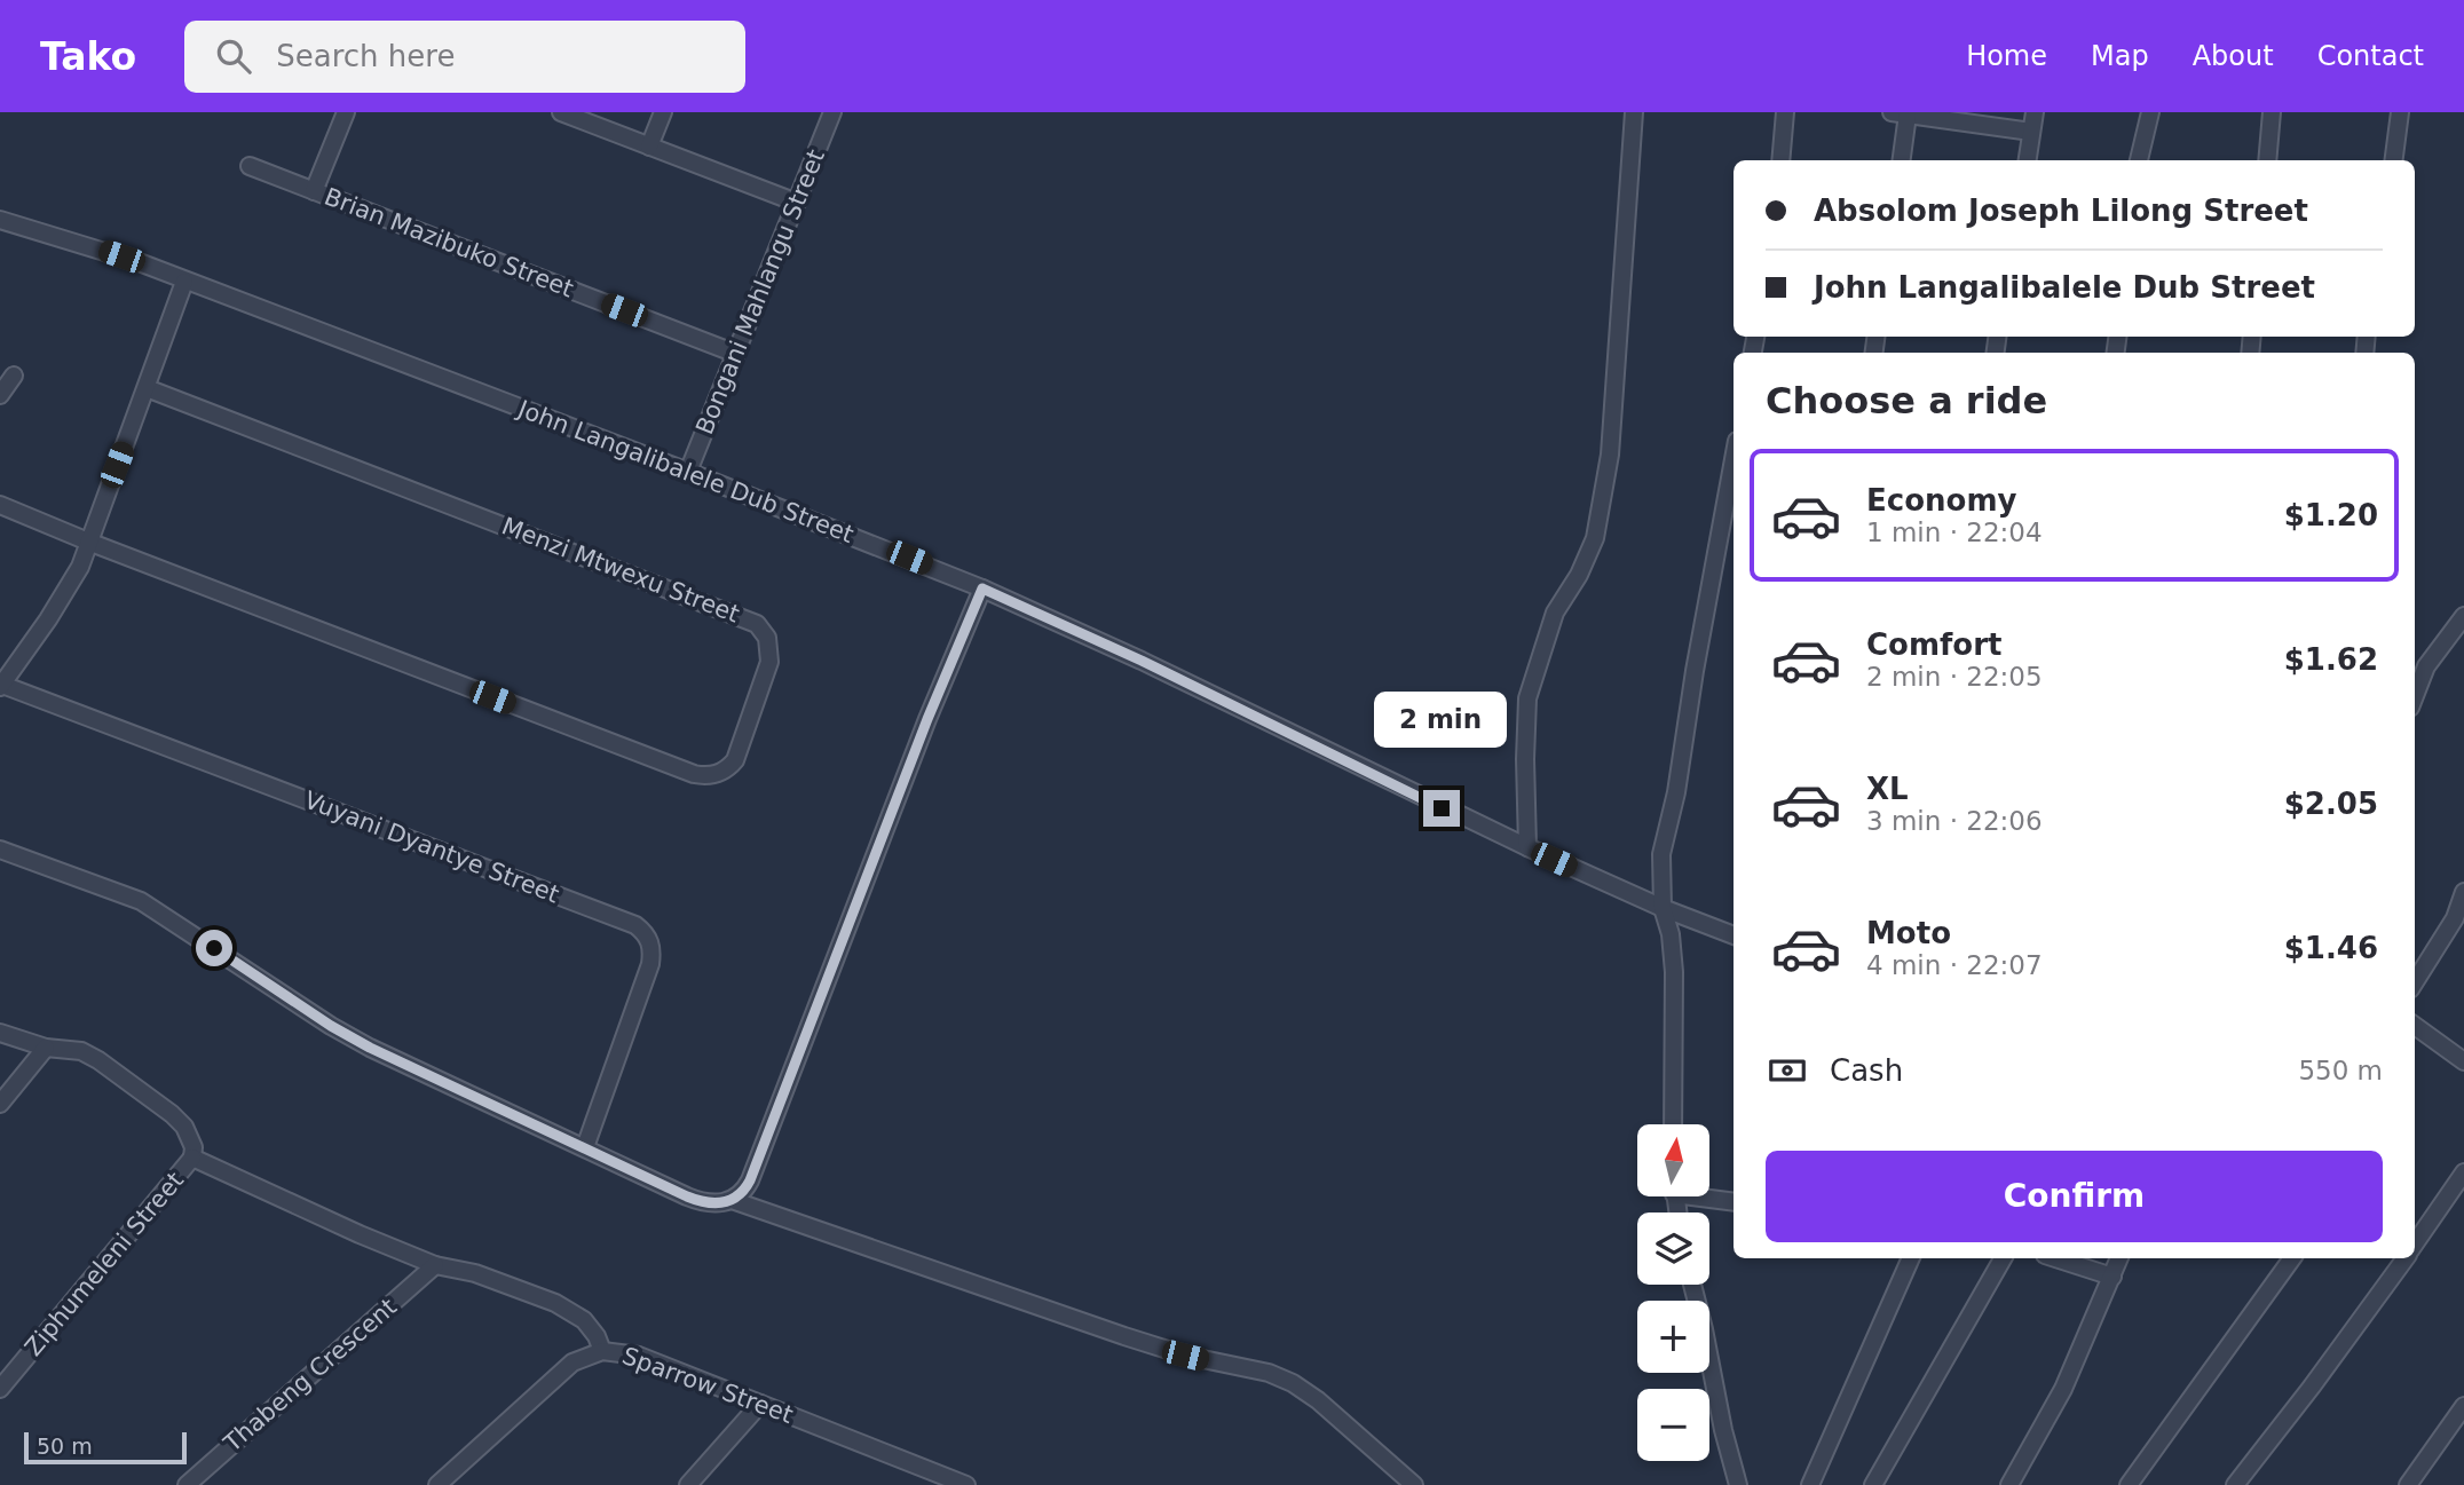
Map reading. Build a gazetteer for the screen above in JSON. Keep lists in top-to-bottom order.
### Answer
{
  "streets": {
    "street": [
      "Brian Mazibuko Street",
      "Bongani Mahlangu Street",
      "John Langalibalele Dub Street",
      "Menzi Mtwexu Street",
      "Vuyani Dyantye Street",
      "Ziphumeleni Street",
      "Thabeng Crescent",
      "Sparrow Street"
    ]
  },
  "crossings": [
    ["Brian Mazibuko Street", "Bongani Mahlangu Street"],
    ["Bongani Mahlangu Street", "John Langalibalele Dub Street"],
    ["Ziphumeleni Street", "Thabeng Crescent"],
    ["Ziphumeleni Street", "Sparrow Street"]
  ],
  "scale_bar": "50 m",
  "north": "top",
  "page": {
    "header": "Tako",
    "search": "Search here",
    "nav": [
      "Home",
      "Map",
      "About",
      "Contact"
    ],
    "banner": ["Absolom Joseph Lilong Street", "John Langalibalele Dub Street"],
    "heading": "Choose a ride",
    "list": [
      {
        "name": "Economy",
        "note": "1 min · 22:04",
        "value": "$1.20"
      },
      {
        "name": "Comfort",
        "note": "2 min · 22:05",
        "value": "$1.62"
      },
      {
        "name": "XL",
        "note": "3 min · 22:06",
        "value": "$2.05"
      },
      {
        "name": "Moto",
        "note": "4 min · 22:07",
        "value": "$1.46"
      }
    ],
    "bubble": "2 min",
    "pay": ["Cash", "550 m"],
    "map_buttons": ["+", "−"],
    "buttons": "Confirm",
    "scale": "50 m"
  }
}
